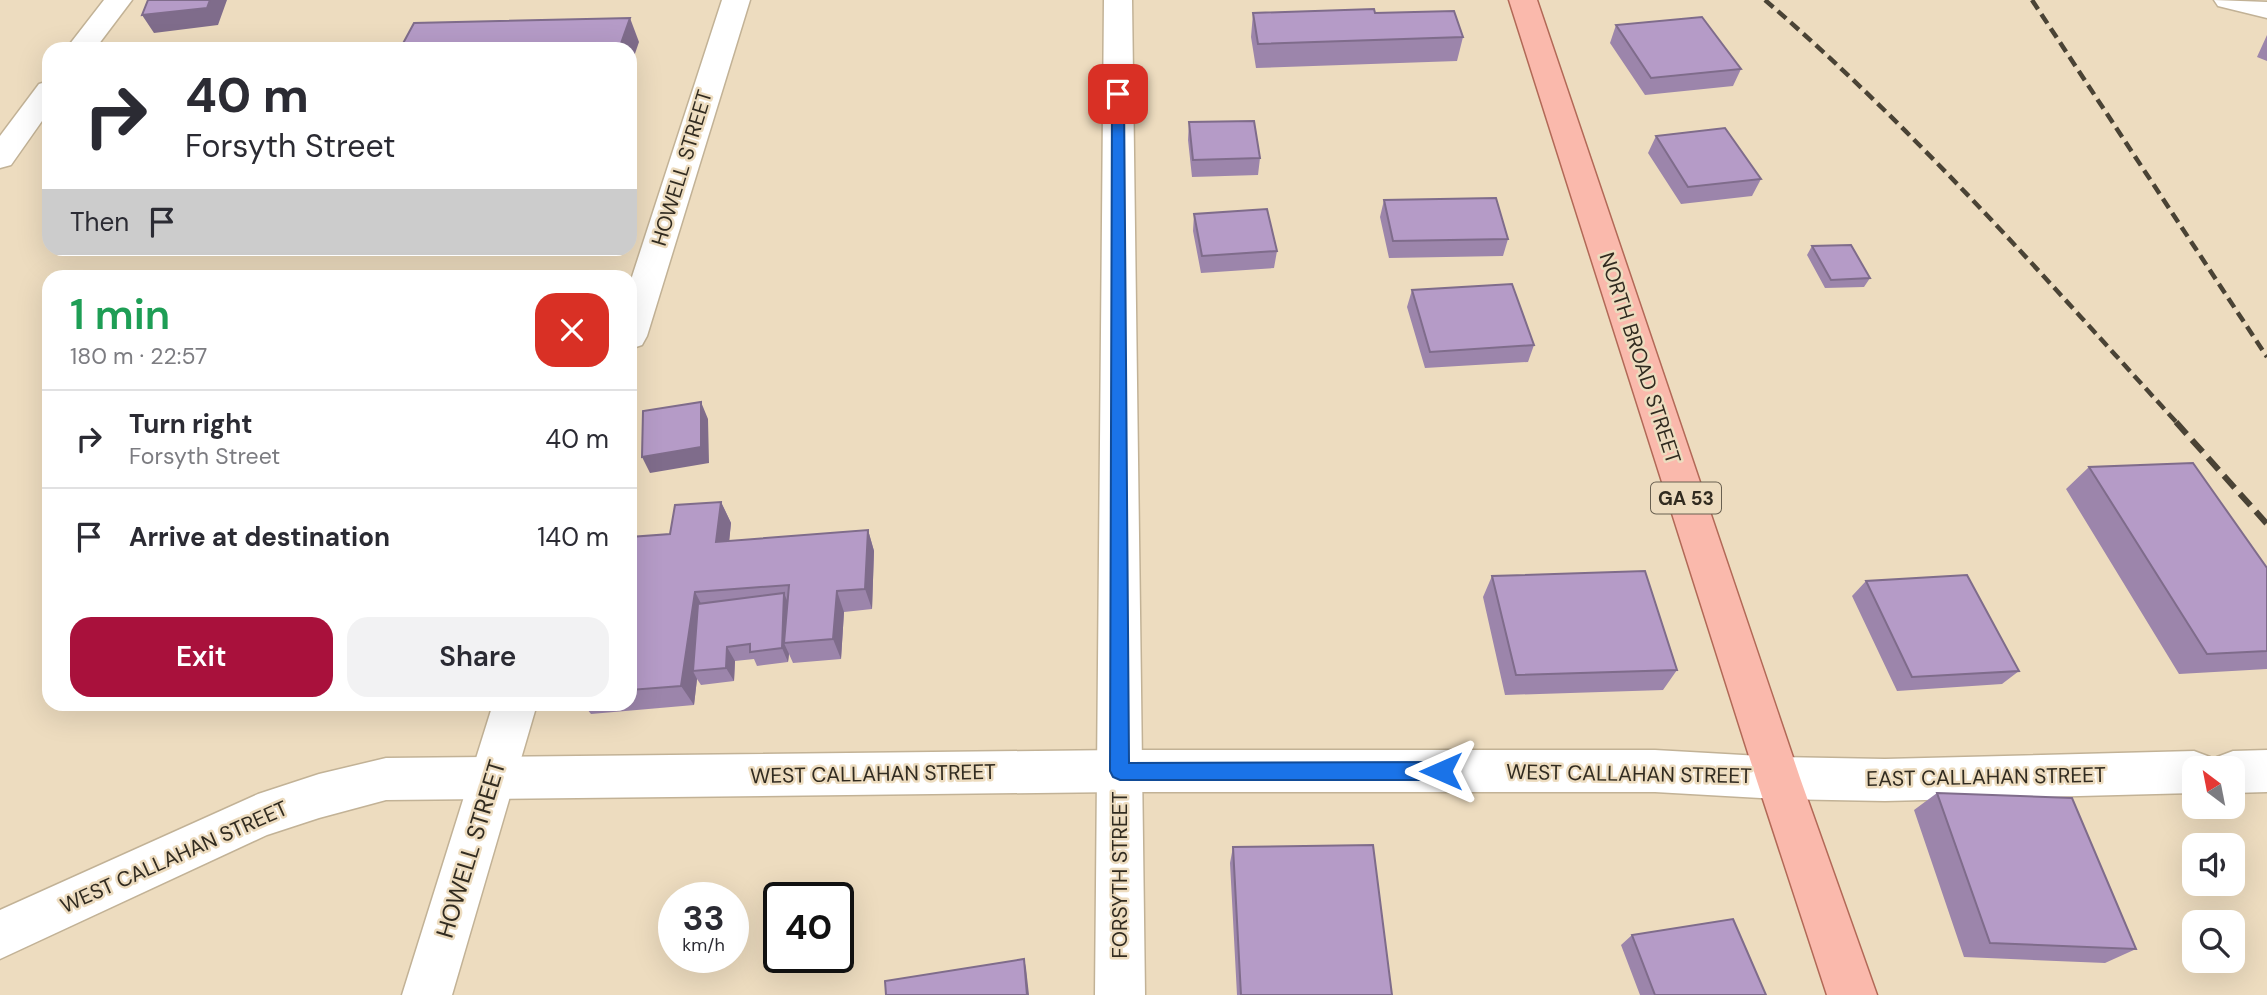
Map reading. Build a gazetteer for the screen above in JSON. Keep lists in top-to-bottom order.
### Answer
{
  "streets": {
    "main road": ["NORTH BROAD STREET", "GA 53"],
    "street": [
      "HOWELL STREET",
      "WEST CALLAHAN STREET",
      "EAST CALLAHAN STREET",
      "FORSYTH STREET"
    ]
  },
  "crossings": [
    ["HOWELL STREET", "WEST CALLAHAN STREET"],
    ["NORTH BROAD STREET", "WEST CALLAHAN STREET"],
    ["NORTH BROAD STREET", "EAST CALLAHAN STREET"],
    ["WEST CALLAHAN STREET", "EAST CALLAHAN STREET"],
    ["WEST CALLAHAN STREET", "FORSYTH STREET"]
  ],
  "north": "top left",
  "page": {
    "turn": ["40 m", "Forsyth Street"],
    "then": "Then",
    "heading": ["1 min", "180 m · 22:57"],
    "list": [
      {
        "name": "Turn right",
        "note": "Forsyth Street",
        "value": "40 m"
      },
      {
        "name": "Arrive at destination",
        "value": "140 m"
      }
    ],
    "buttons": ["Exit", "Share"],
    "speed": "33 km/h",
    "limit": "40"
  }
}
